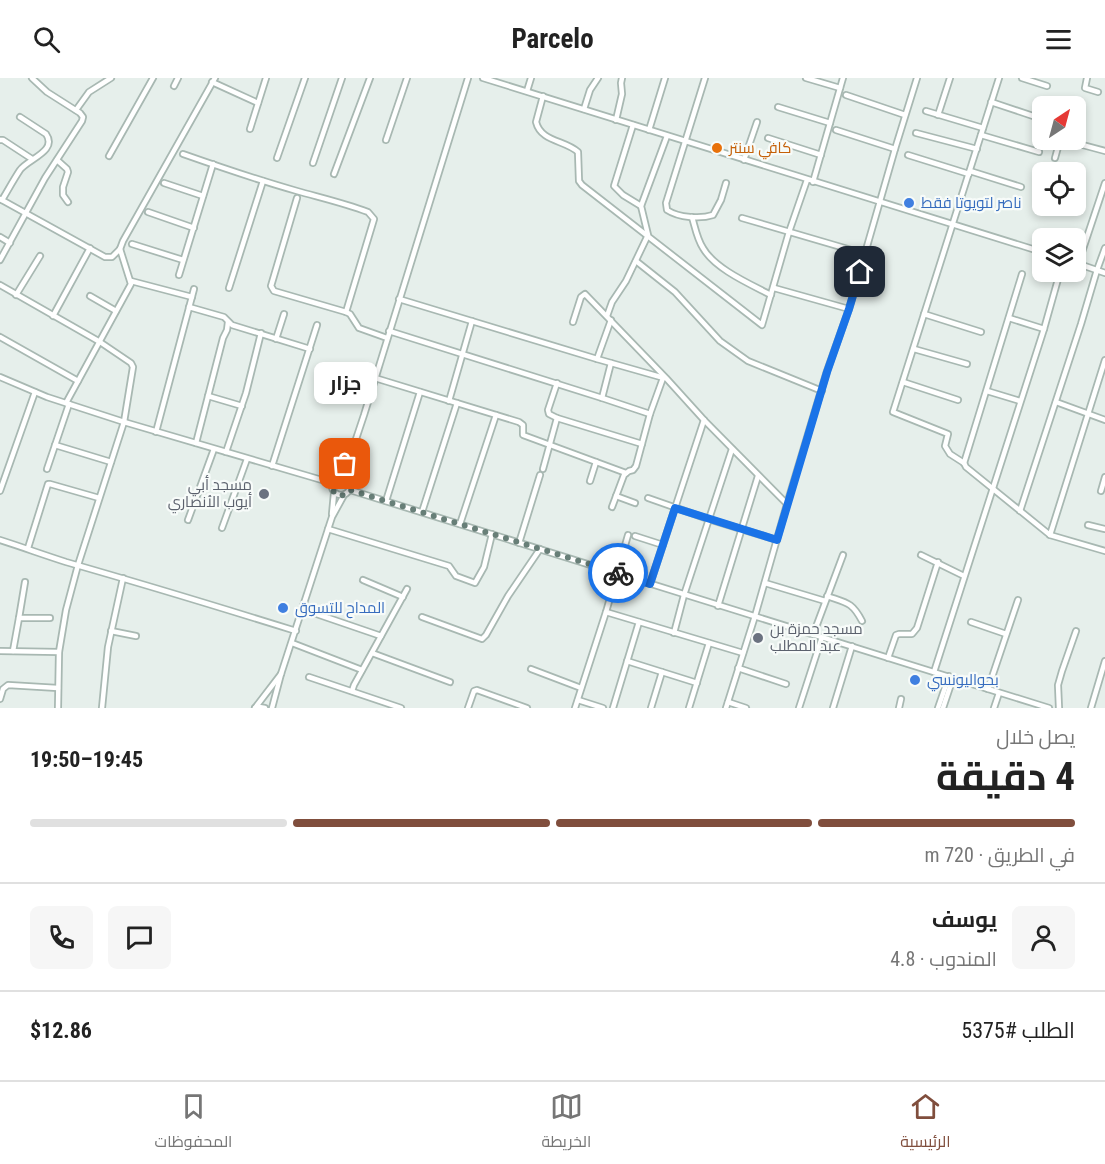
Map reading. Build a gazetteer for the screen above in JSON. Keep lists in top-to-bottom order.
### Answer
{
  "places": [
    "كافي سنتر",
    "ناصر لتويوتا فقط",
    "جزار",
    "مسجد أبي أيوب الأنصاري",
    "المداح للتسوق",
    "مسجد حمزة بن عبد المطلب",
    "بحواليونسي"
  ],
  "north": "top right",
  "page": {
    "header": "Parcelo",
    "bubble": "جزار",
    "heading": ["4 دقيقة", "يصل خلال", "19:45–19:50"],
    "panel": [
      "يوسف",
      "المندوب · 4.8",
      "الطلب #5375",
      "$12.86"
    ],
    "bar": "في الطريق · 720 m",
    "tabs": ["الرئيسية", "الخريطة", "المحفوظات"]
  }
}
